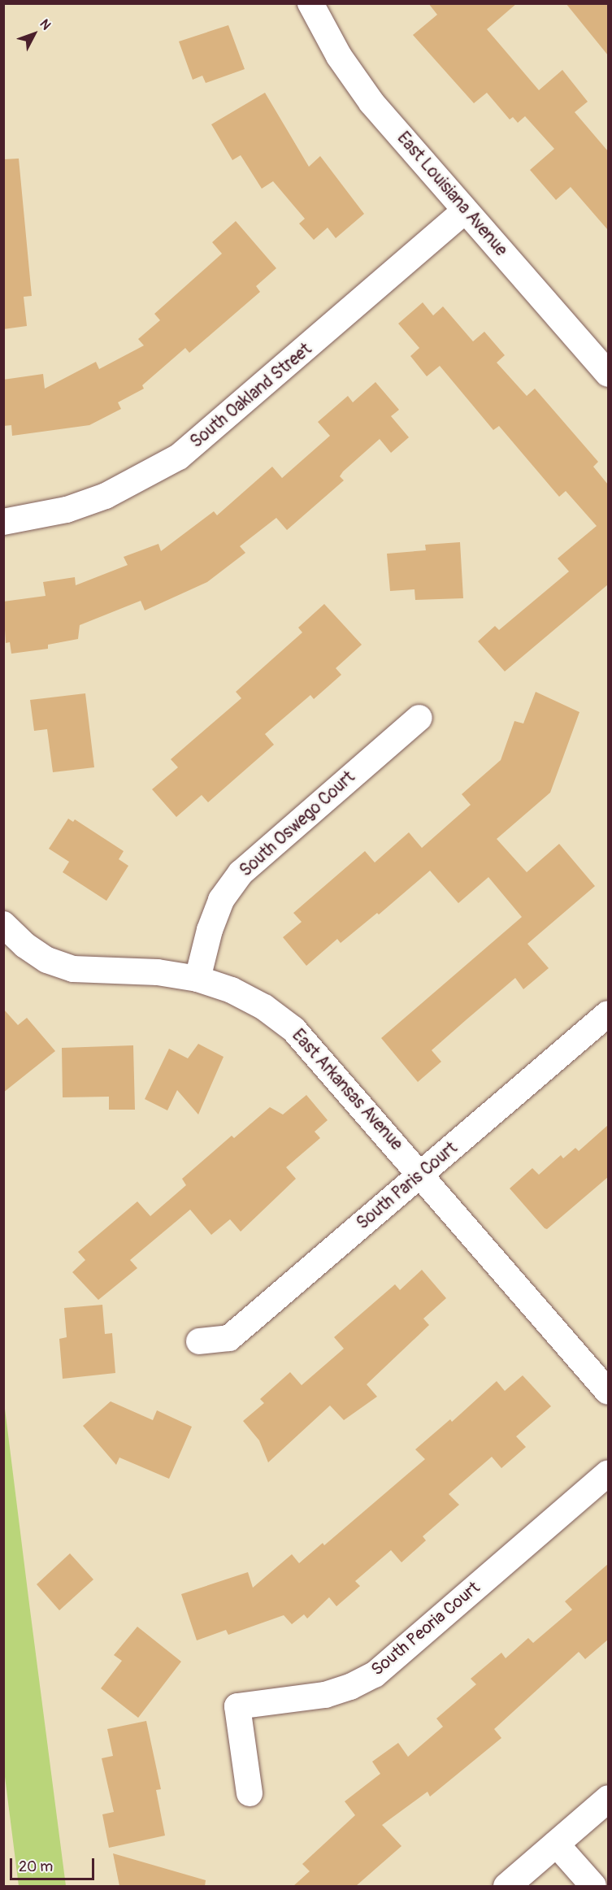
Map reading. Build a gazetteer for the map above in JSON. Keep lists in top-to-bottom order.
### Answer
{
  "streets": {
    "street": [
      "East Louisiana Avenue",
      "South Oakland Street",
      "South Oswego Court",
      "East Arkansas Avenue",
      "South Paris Court",
      "South Peoria Court"
    ]
  },
  "crossings": [
    ["East Louisiana Avenue", "South Oakland Street"],
    ["South Oswego Court", "East Arkansas Avenue"],
    ["East Arkansas Avenue", "South Paris Court"]
  ],
  "scale_bar": "20 m",
  "north": "top right"
}
